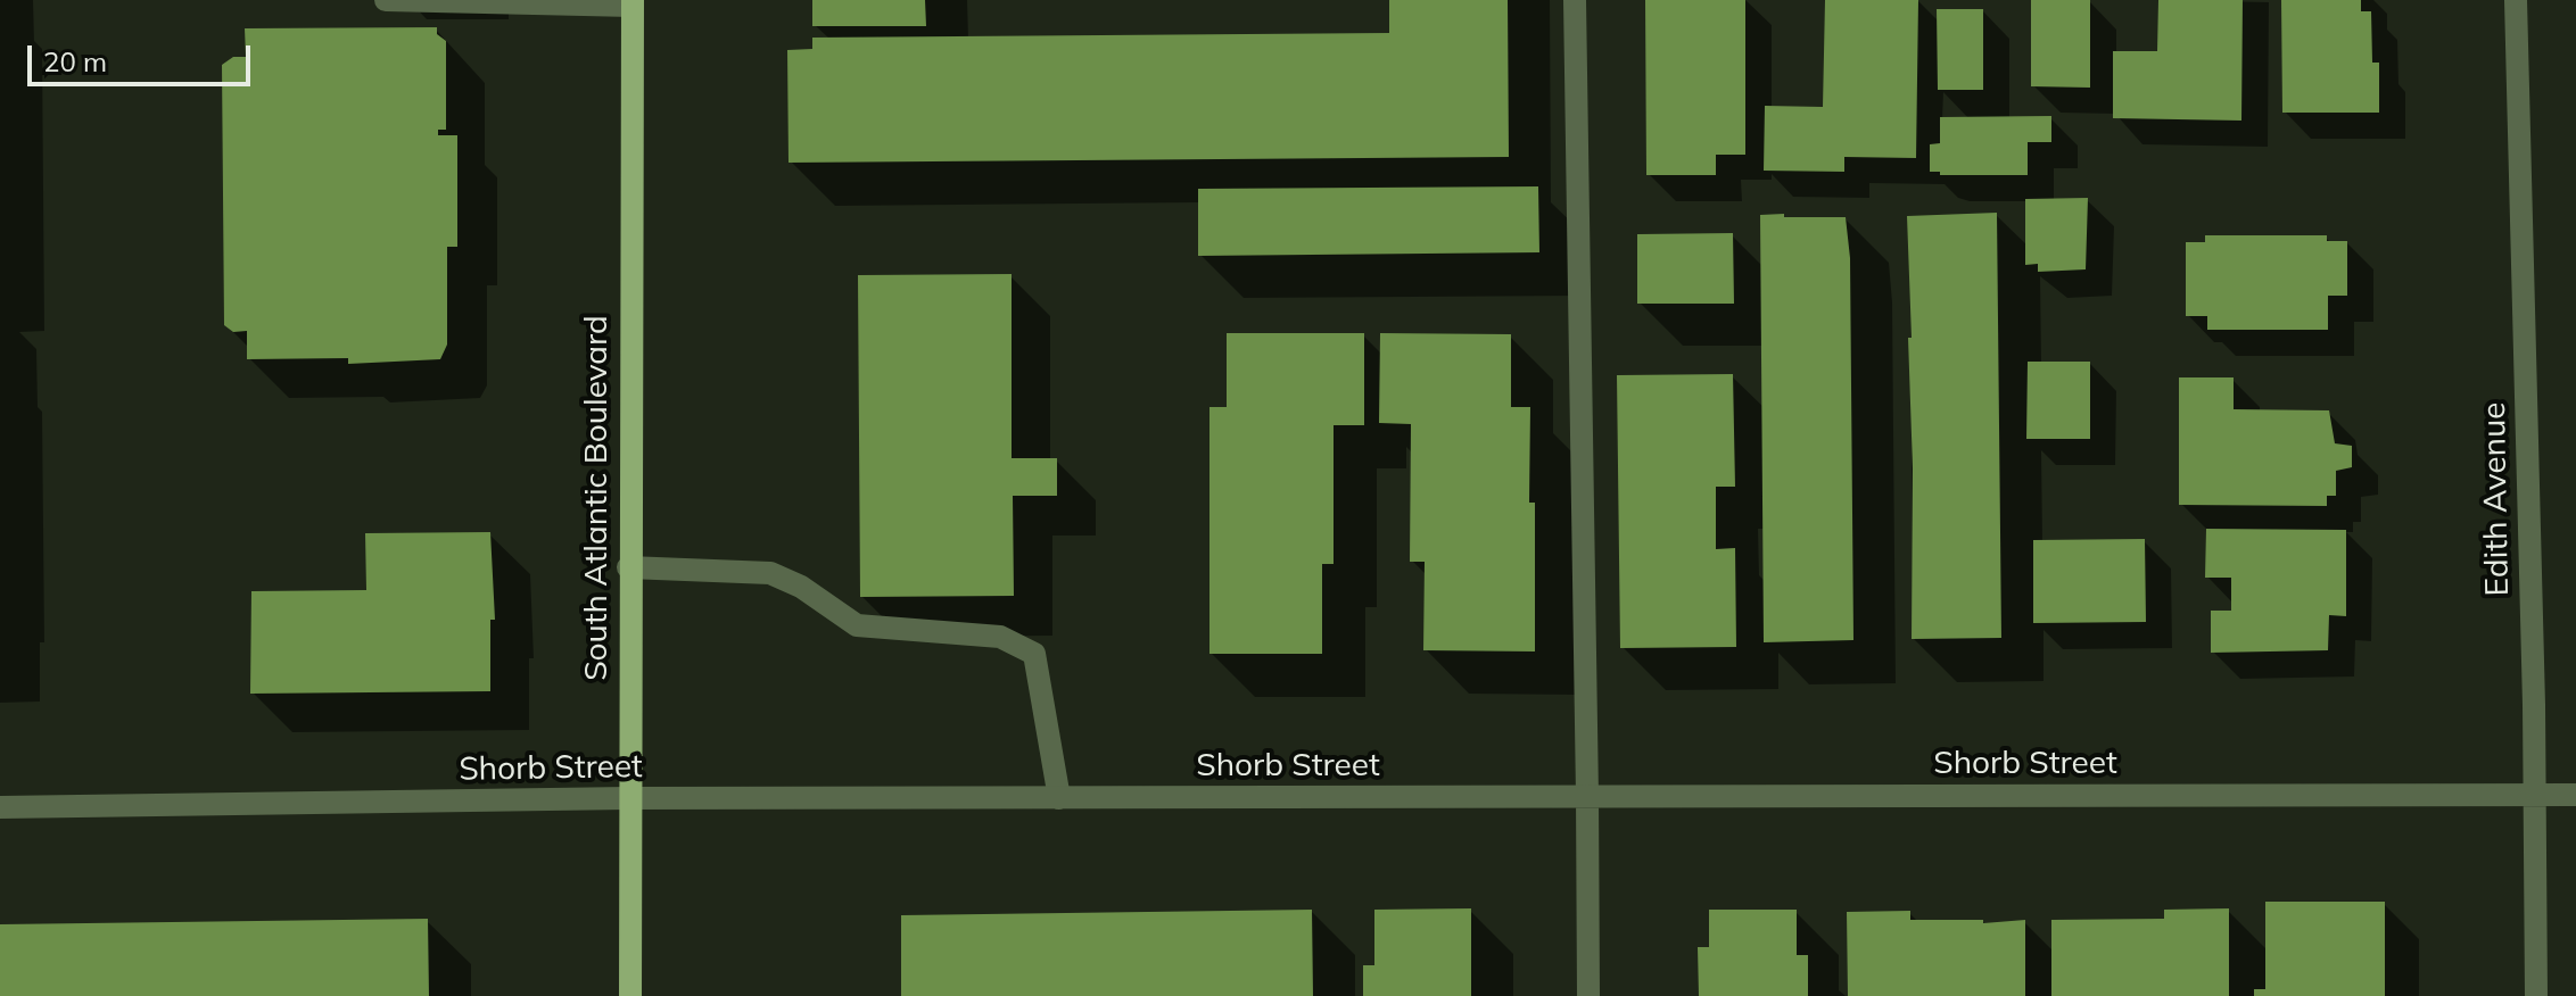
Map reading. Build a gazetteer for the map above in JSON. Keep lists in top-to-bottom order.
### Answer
{
  "streets": {
    "main road": ["South Atlantic Boulevard"],
    "street": ["Edith Avenue", "Shorb Street"]
  },
  "crossings": [
    ["South Atlantic Boulevard", "Shorb Street"],
    ["Edith Avenue", "Shorb Street"]
  ],
  "scale_bar": "20 m"
}
